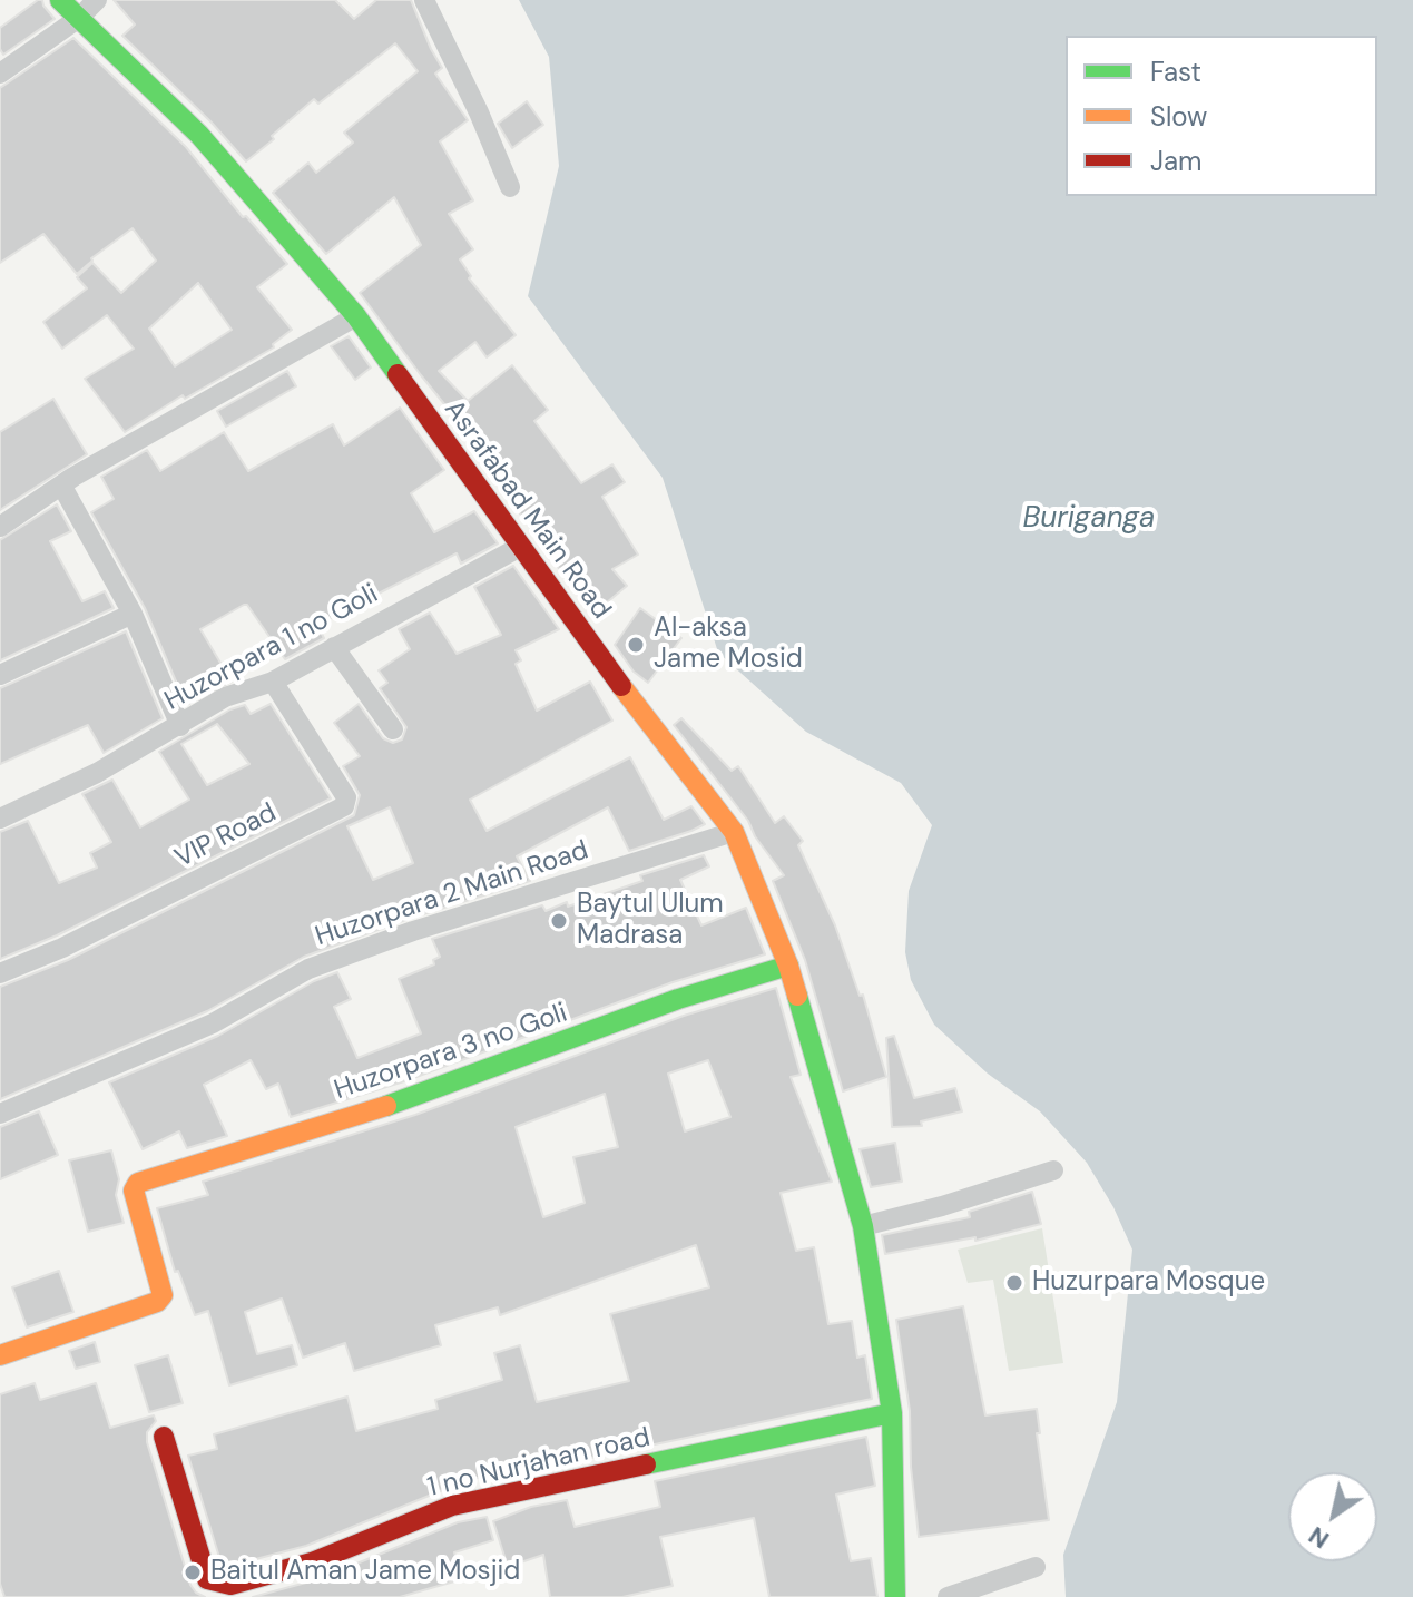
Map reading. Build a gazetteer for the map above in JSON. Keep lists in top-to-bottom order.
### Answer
{
  "streets": {
    "street": [
      "Asrafabad Main Road",
      "Huzorpara 1 no Goli",
      "VIP Road",
      "Huzorpara 2 Main Road",
      "Huzorpara 3 no Goli",
      "1 no Nurjahan road"
    ]
  },
  "crossings": [
    ["Asrafabad Main Road", "Huzorpara 1 no Goli"],
    ["Asrafabad Main Road", "Huzorpara 2 Main Road"],
    ["Asrafabad Main Road", "Huzorpara 3 no Goli"],
    ["Asrafabad Main Road", "1 no Nurjahan road"],
    ["Huzorpara 1 no Goli", "VIP Road"]
  ],
  "water": ["Buriganga"],
  "places": [
    "Al-aksa Jame Mosid",
    "Baytul Ulum Madrasa",
    "Huzurpara Mosque",
    "Baitul Aman Jame Mosjid"
  ],
  "legend": ["Fast", "Slow", "Jam"],
  "north": "bottom left"
}
